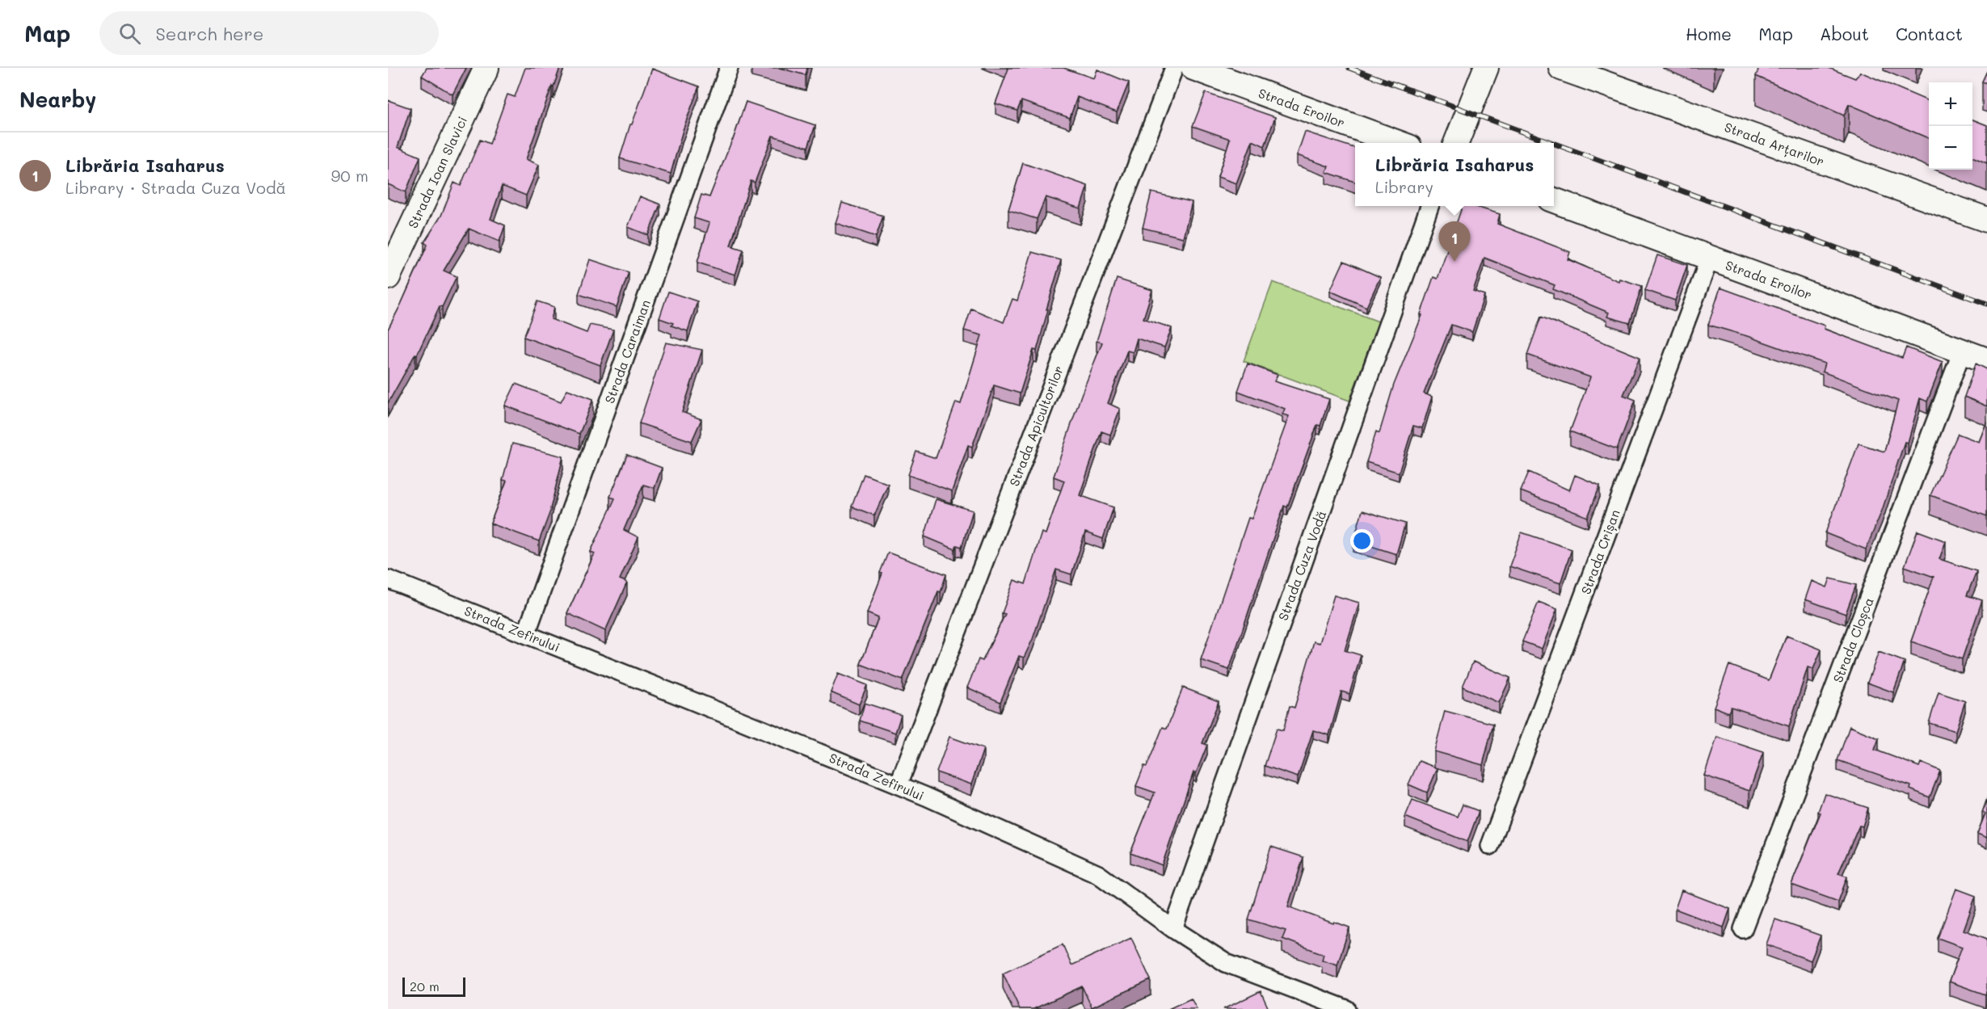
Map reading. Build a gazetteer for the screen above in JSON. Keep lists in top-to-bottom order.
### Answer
{
  "streets": {
    "street": [
      "Strada Eroilor",
      "Strada Arțarilor",
      "Strada Ioan Slavici",
      "Strada Caraiman",
      "Strada Apicultorilor",
      "Strada Crișan",
      "Strada Cuza Vodă",
      "Strada Zefirului",
      "Strada Cloșca"
    ]
  },
  "crossings": [
    ["Strada Eroilor", "Strada Crișan"],
    ["Strada Eroilor", "Strada Cloșca"],
    ["Strada Caraiman", "Strada Zefirului"],
    ["Strada Apicultorilor", "Strada Zefirului"],
    ["Strada Cuza Vodă", "Strada Zefirului"]
  ],
  "scale_bar": "20 m",
  "page": {
    "header": "Map",
    "search": "Search here",
    "nav": [
      "Home",
      "Map",
      "About",
      "Contact"
    ],
    "heading": "Nearby",
    "map_buttons": ["+", "−"],
    "list": [
      {
        "mark": "1",
        "name": "Librăria Isaharus",
        "note": "Library · Strada Cuza Vodă",
        "value": "90 m"
      }
    ],
    "popup": ["Librăria Isaharus", "Library"],
    "pins": "1",
    "scale": "20 m"
  }
}
